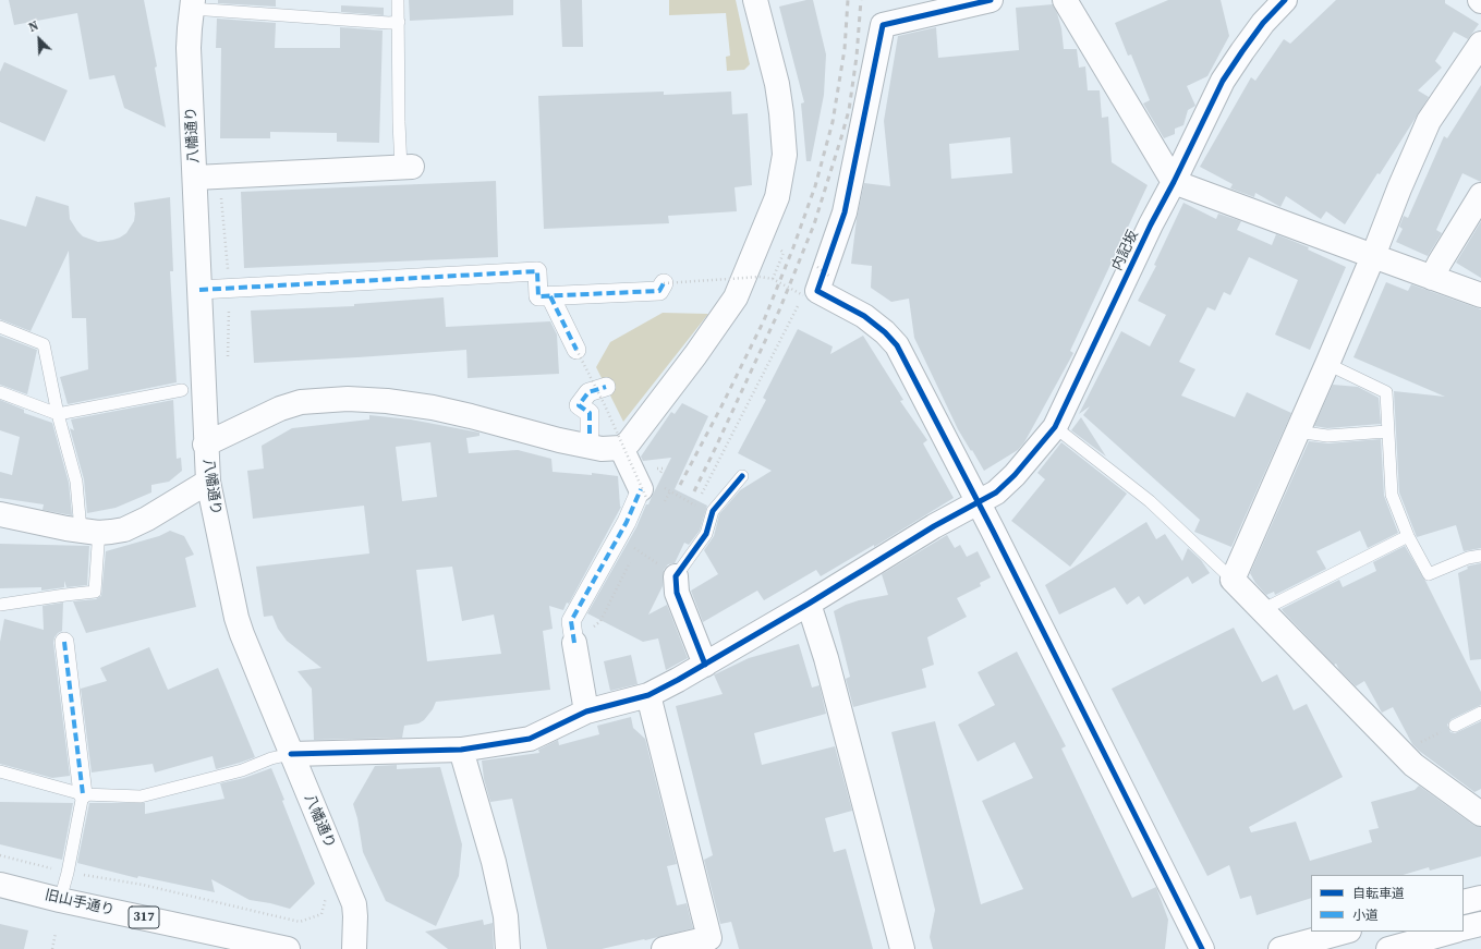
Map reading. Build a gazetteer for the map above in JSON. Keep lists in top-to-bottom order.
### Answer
{
  "streets": {
    "street": [
      "八幡通り",
      "内記坂",
      "旧山手通り",
      "317"
    ]
  },
  "crossings": [
    ["八幡通り", "内記坂"]
  ],
  "legend": ["自転車道", "小道"],
  "north": "top left"
}
